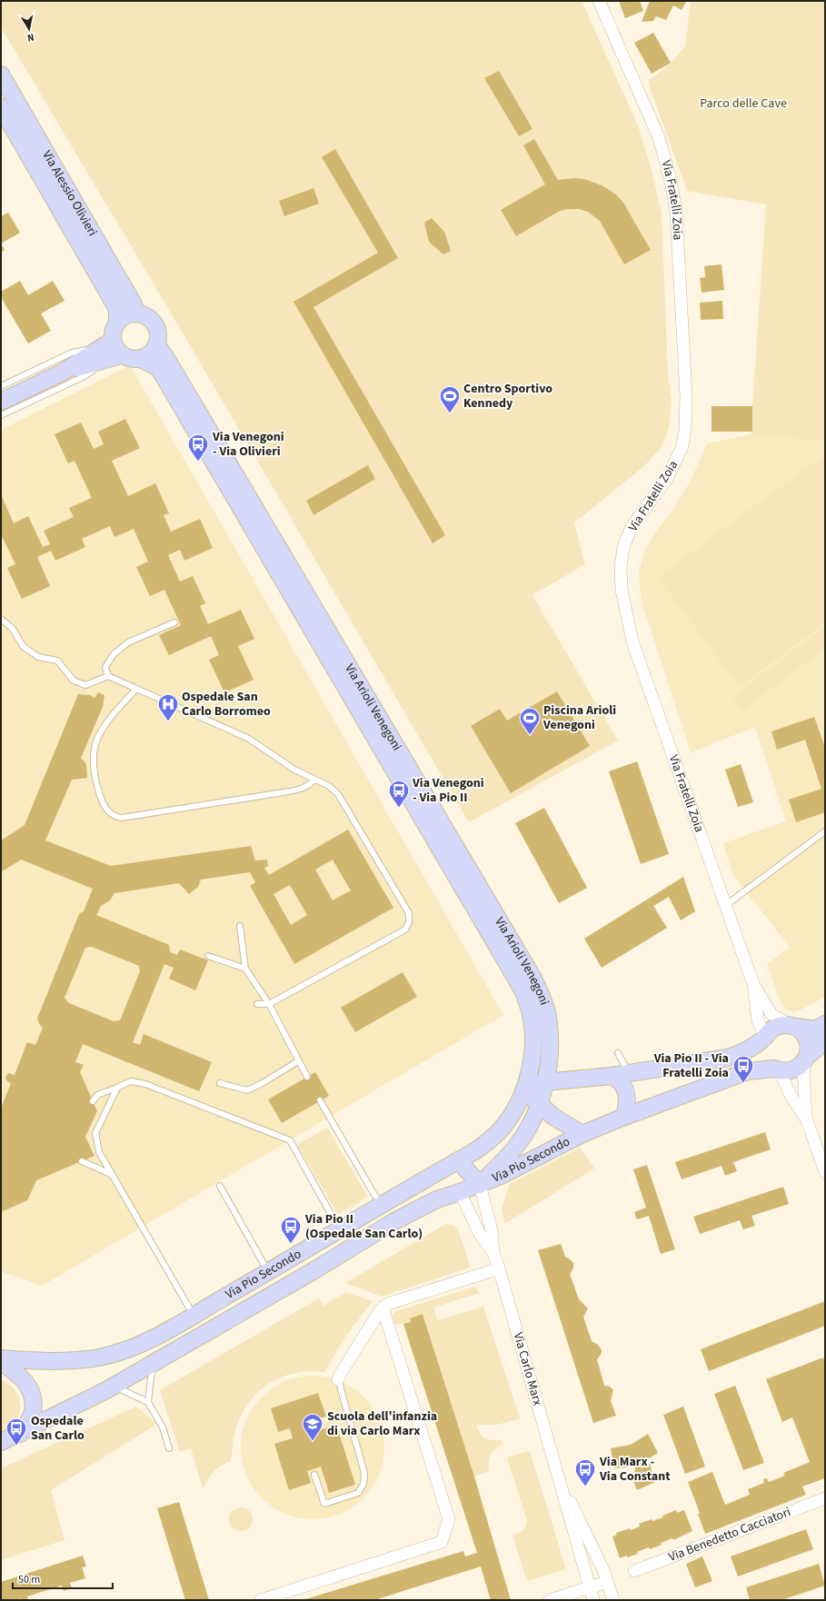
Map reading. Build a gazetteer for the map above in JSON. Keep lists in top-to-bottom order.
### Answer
{
  "streets": {
    "main road": [
      "Via Alessio Olivieri",
      "Via Fratelli Zoia",
      "Via Arioli Venegoni",
      "Via Pio Secondo",
      "Via Carlo Marx"
    ],
    "street": ["Via Benedetto Cacciatori"]
  },
  "crossings": [
    ["Via Alessio Olivieri", "Via Arioli Venegoni"],
    ["Via Fratelli Zoia", "Via Pio Secondo"],
    ["Via Arioli Venegoni", "Via Pio Secondo"],
    ["Via Pio Secondo", "Via Carlo Marx"]
  ],
  "parks": ["Parco delle Cave"],
  "places": {
    "sports": ["Centro Sportivo Kennedy", "Piscina Arioli Venegoni"],
    "bus stop": [
      "Via Venegoni - Via Olivieri",
      "Via Venegoni - Via Pio II",
      "Via Pio II - Via Fratelli Zoia",
      "Via Pio II (Ospedale San Carlo)",
      "Ospedale San Carlo",
      "Via Marx - Via Constant"
    ],
    "hospital": ["Ospedale San Carlo Borromeo"],
    "school or university": ["Scuola dell'infanzia di via Carlo Marx"]
  },
  "scale_bar": "50 m",
  "north": "bottom"
}
